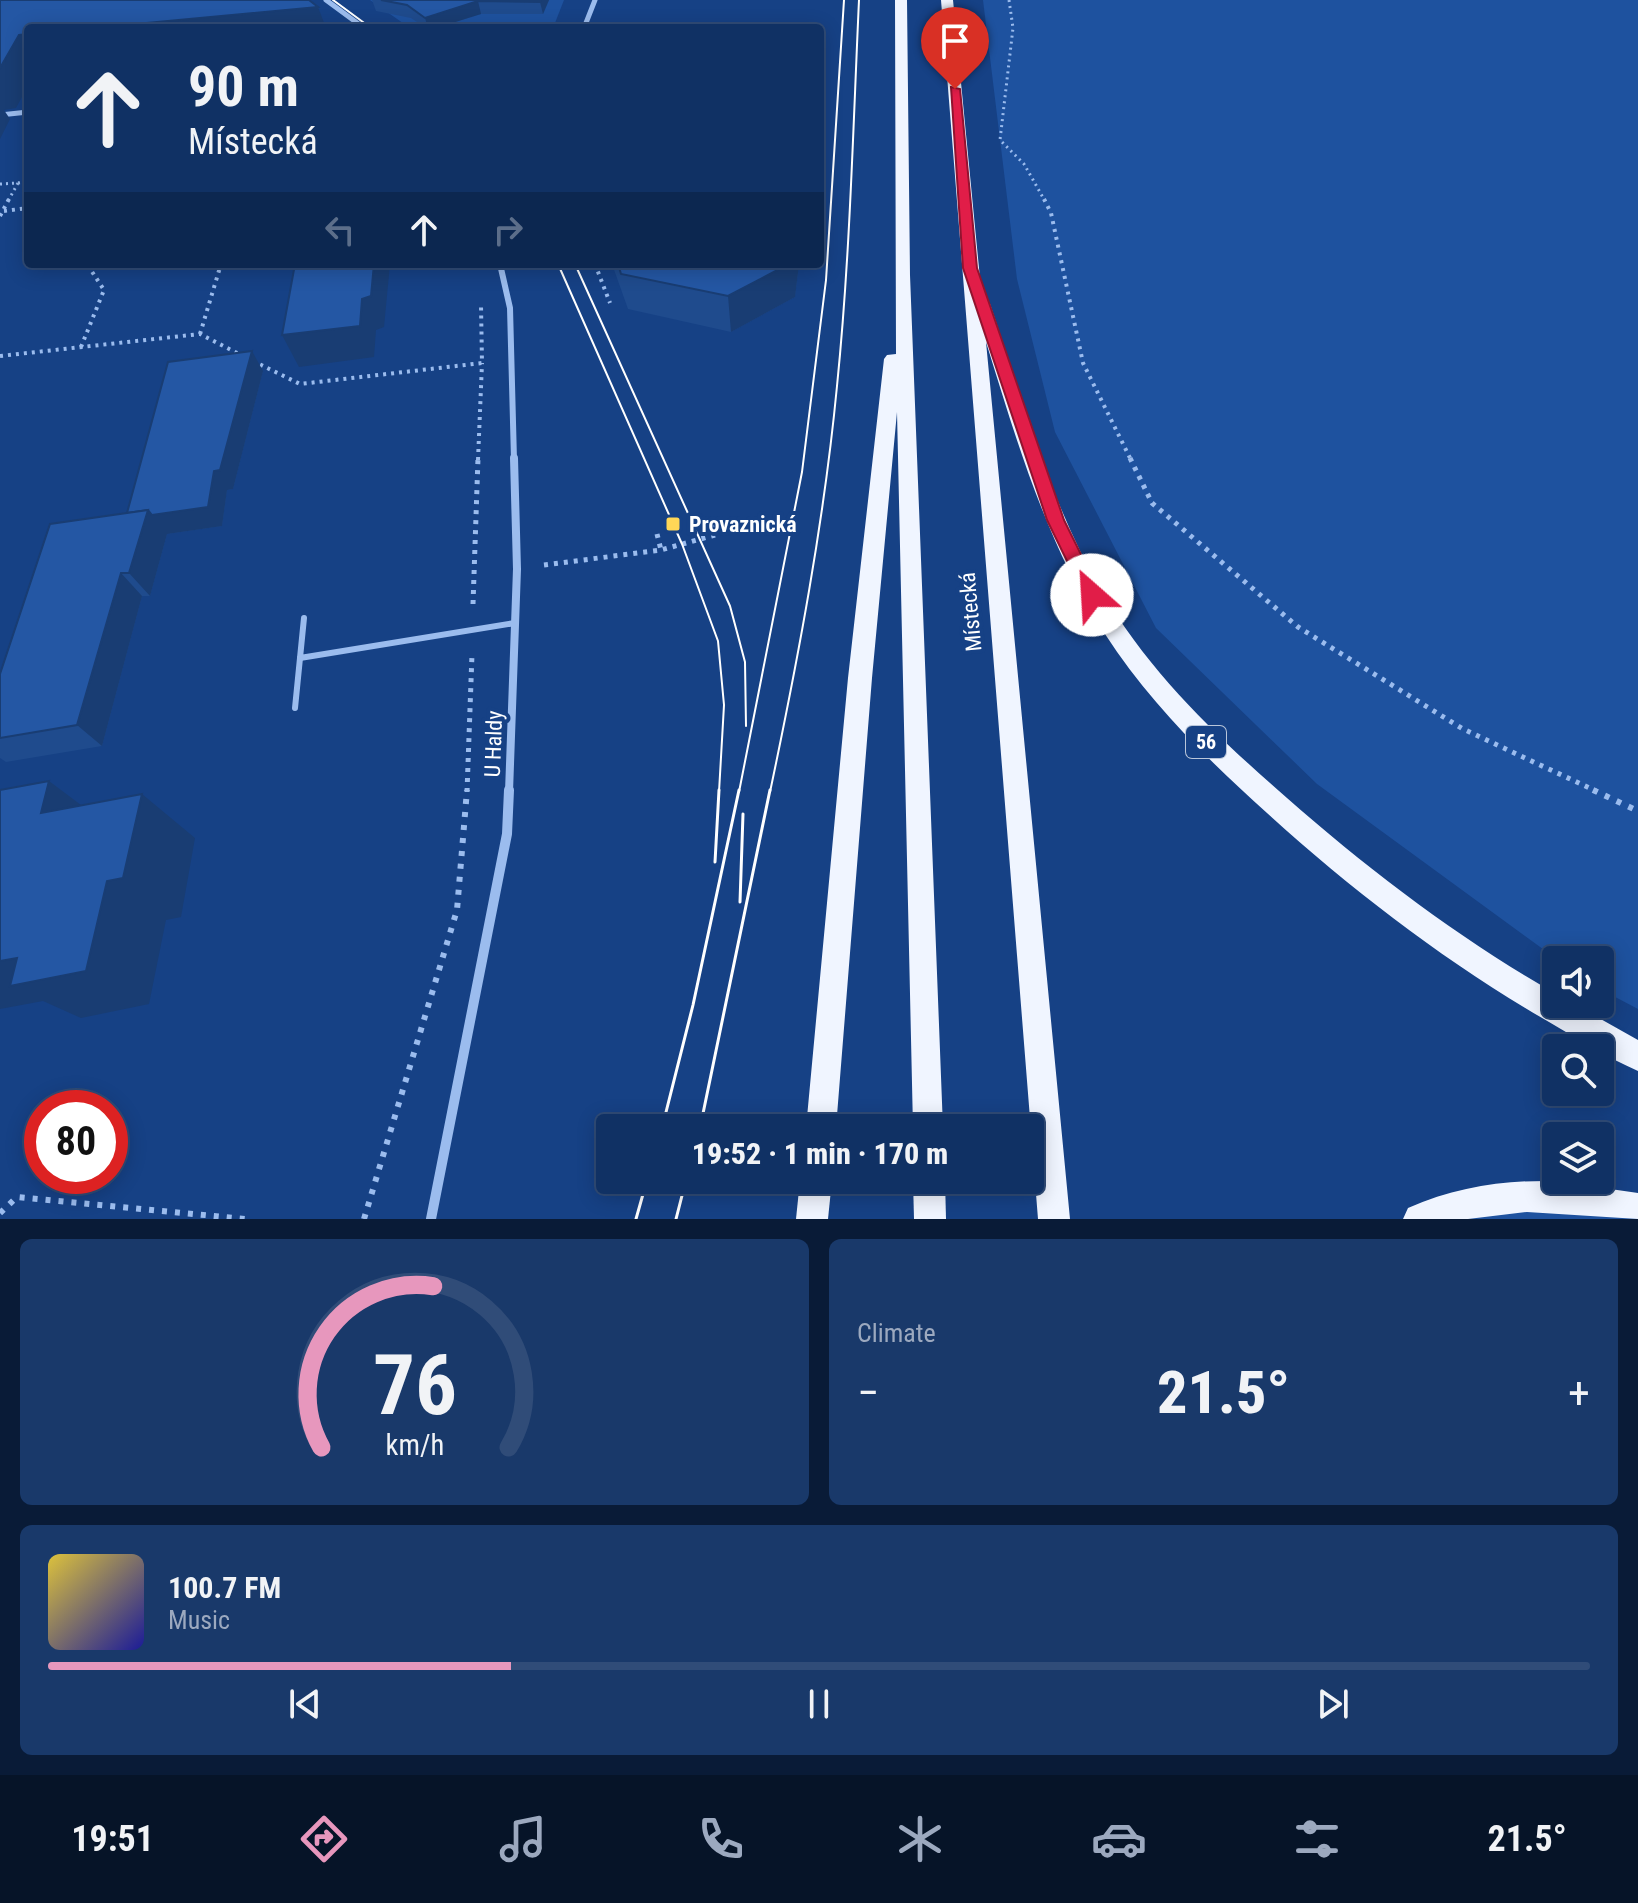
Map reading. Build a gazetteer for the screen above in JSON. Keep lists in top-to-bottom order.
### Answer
{
  "streets": {
    "highway": ["Místecká", "56"],
    "street": ["U Haldy"]
  },
  "crossings": [
    ["Místecká", "56"]
  ],
  "places": {
    "transit": ["Provaznická"]
  },
  "page": {
    "turn": ["90 m", "Místecká"],
    "limit": "80",
    "trip": "19:52 · 1 min · 170 m",
    "tile": "Climate",
    "heat": ["−", "21.5°", "+"],
    "song": ["100.7 FM", "Music"],
    "tabs": ["19:51", "21.5°"],
    "gauge": ["76", "km/h"]
  }
}
